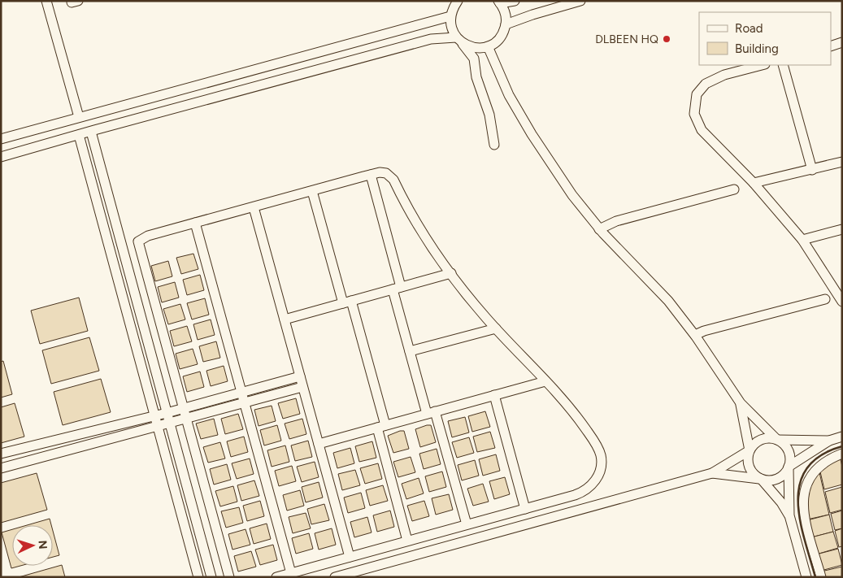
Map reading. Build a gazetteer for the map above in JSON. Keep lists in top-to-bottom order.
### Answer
{
  "places": ["DLBEEN HQ"],
  "legend": ["Road", "Building"],
  "north": "right"
}
